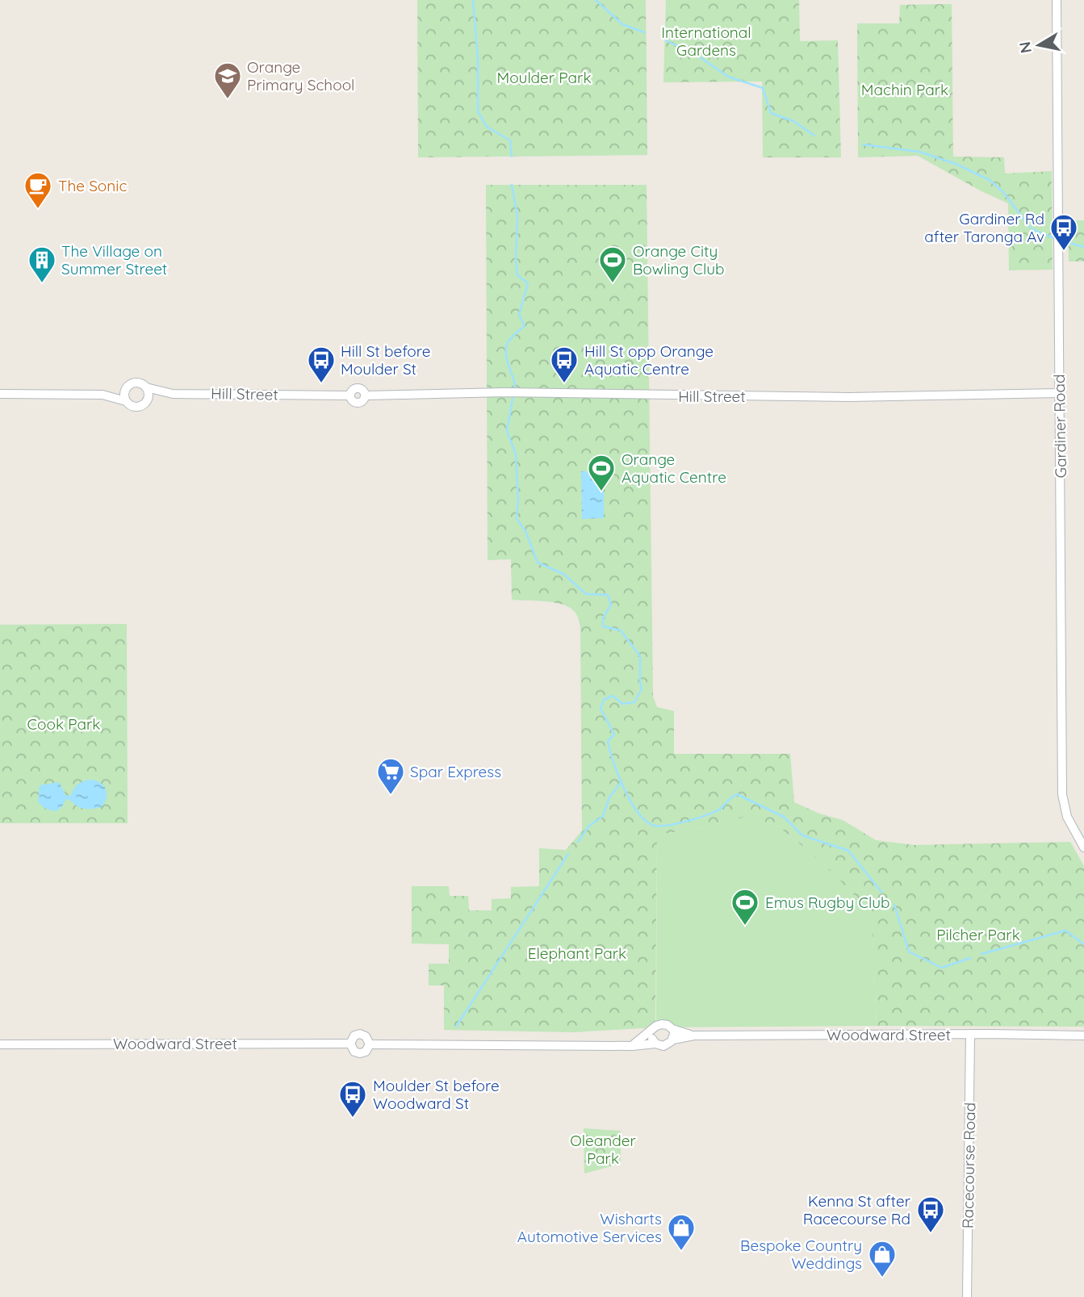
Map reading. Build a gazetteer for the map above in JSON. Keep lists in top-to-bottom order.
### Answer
{
  "streets": {
    "street": [
      "Hill Street",
      "Gardiner Road",
      "Woodward Street",
      "Racecourse Road"
    ]
  },
  "crossings": [
    ["Hill Street", "Gardiner Road"],
    ["Woodward Street", "Racecourse Road"]
  ],
  "parks": [
    "International Gardens",
    "Moulder Park",
    "Machin Park",
    "Cook Park",
    "Pilcher Park",
    "Elephant Park",
    "Oleander Park"
  ],
  "places": {
    "school or university": ["Orange Primary School"],
    "cafe": ["The Sonic"],
    "bus stop": [
      "Gardiner Rd after Taronga Av",
      "Hill St before Moulder St",
      "Hill St opp Orange Aquatic Centre",
      "Moulder St before Woodward St",
      "Kenna St after Racecourse Rd"
    ],
    "building": ["The Village on Summer Street"],
    "sports": ["Orange City Bowling Club", "Orange Aquatic Centre", "Emus Rugby Club"],
    "supermarket": ["Spar Express"],
    "shop": ["Wisharts Automotive Services", "Bespoke Country Weddings"]
  },
  "north": "left"
}
